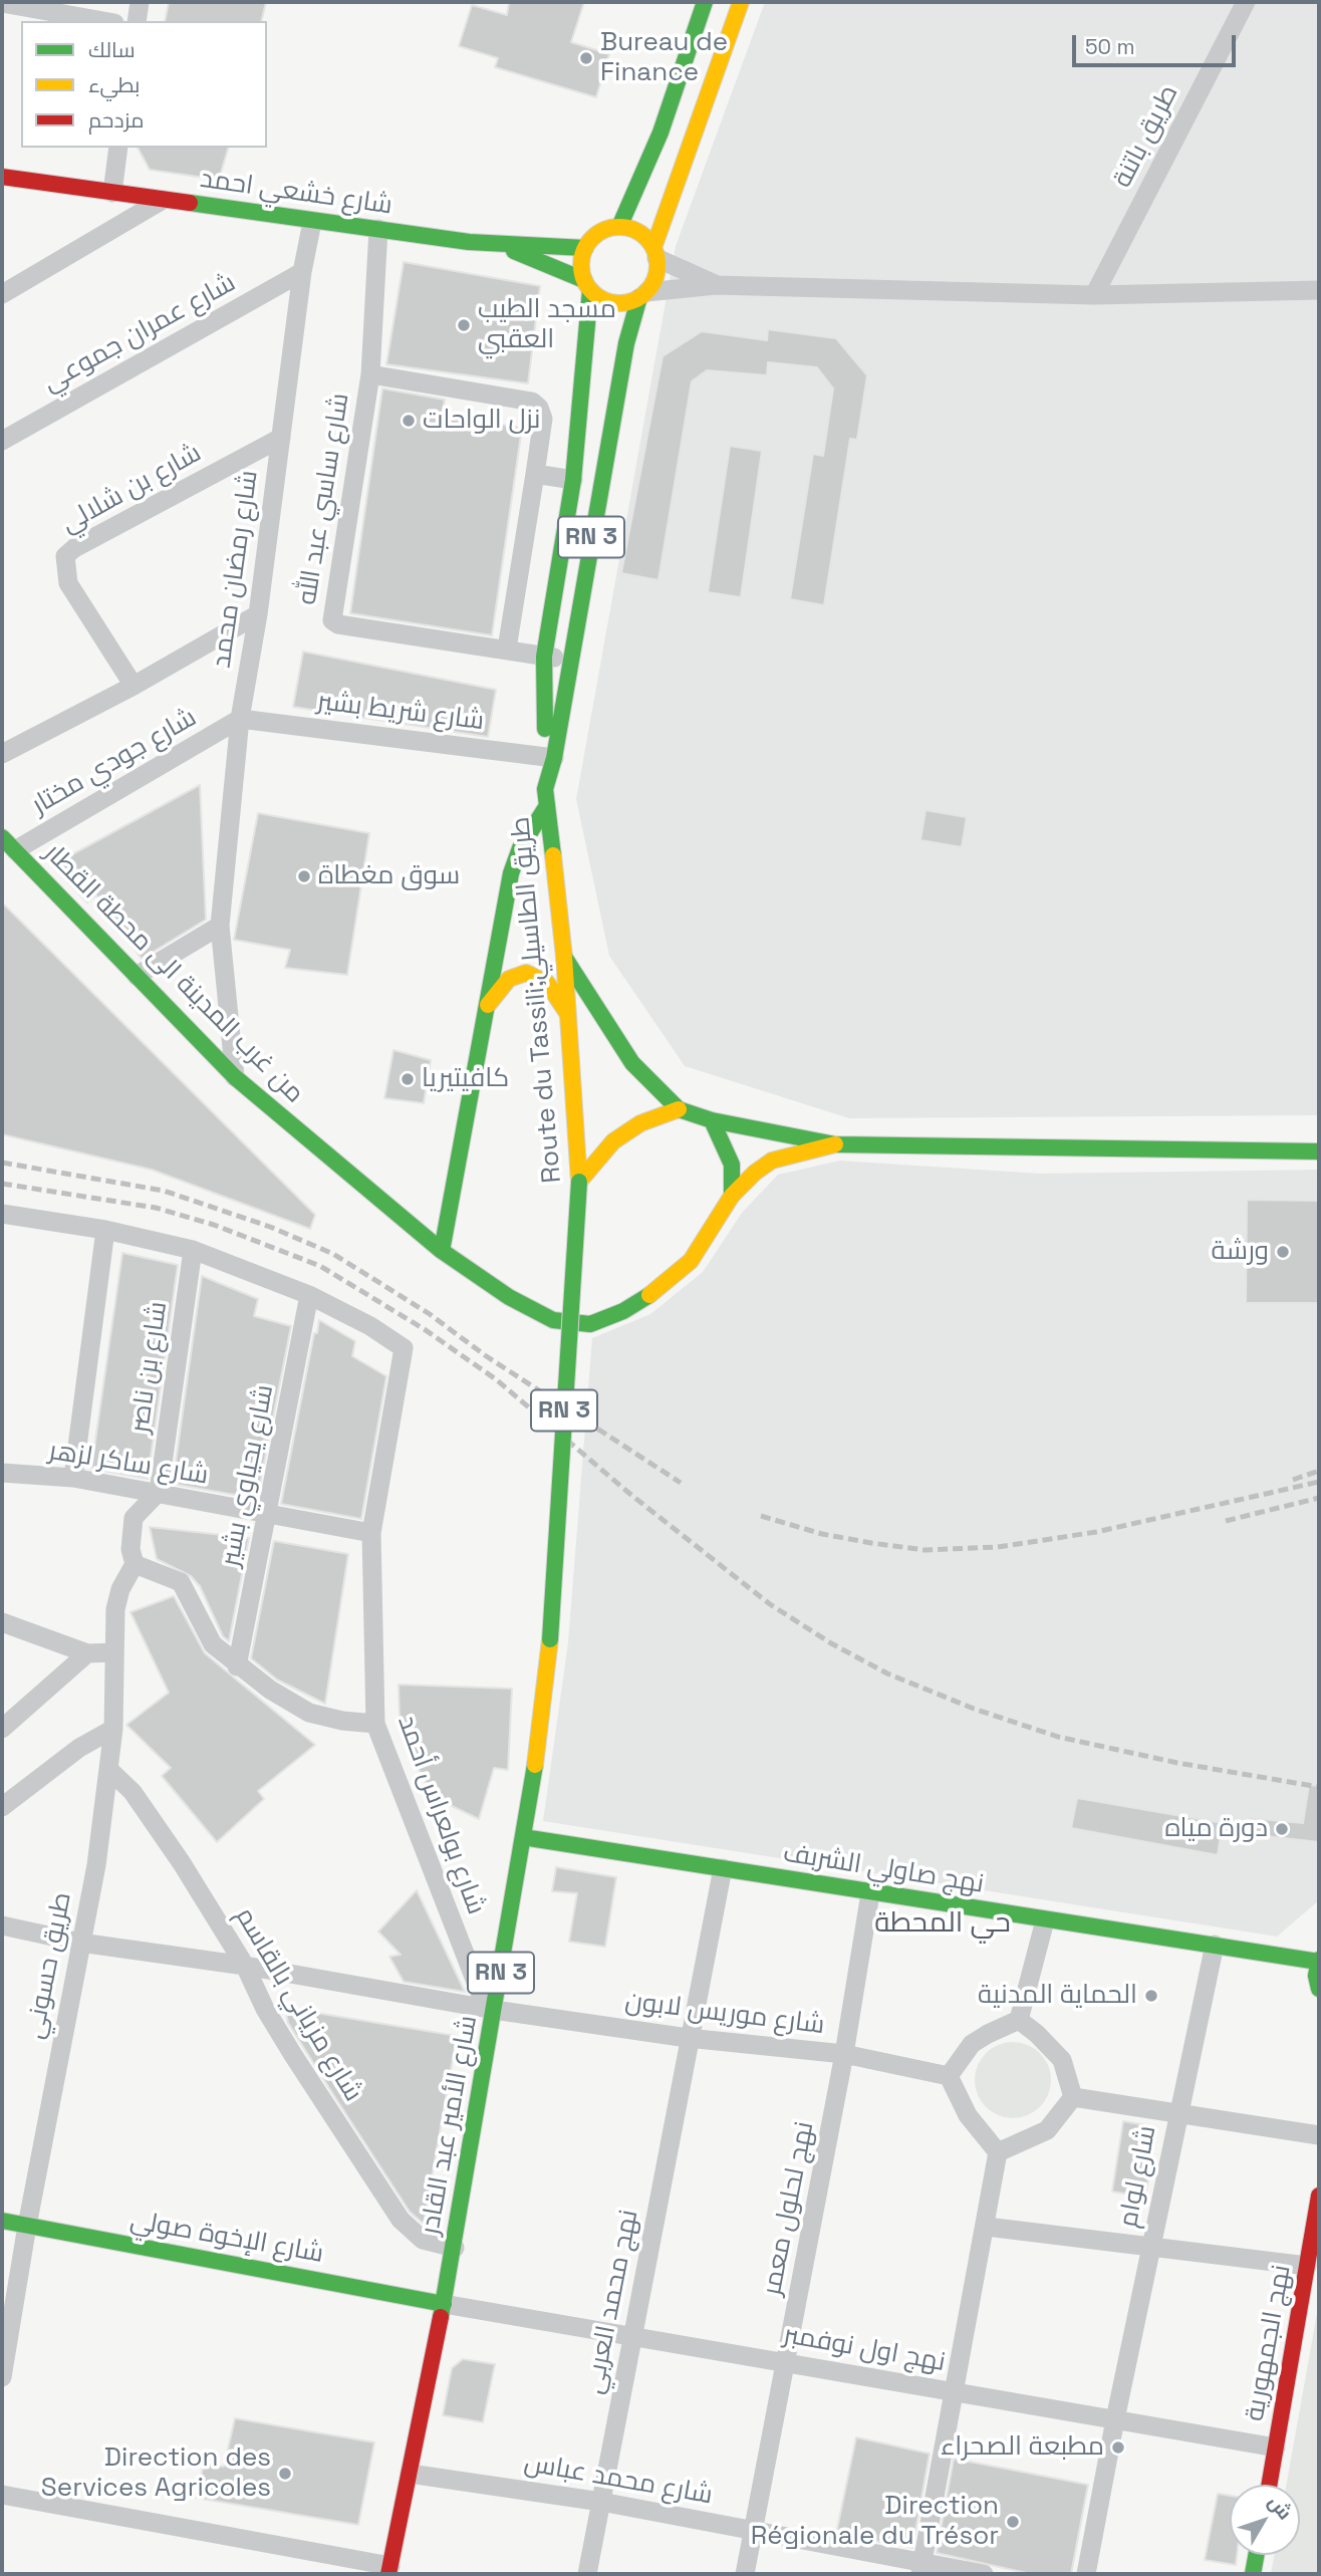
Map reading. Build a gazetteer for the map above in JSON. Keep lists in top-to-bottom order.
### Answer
{
  "streets": {
    "main road": [
      "شارع خشعي احمد",
      "RN 3",
      "من غرب المدينة الى محطة القطار",
      "Route du Tassili;طريق الطاسيلي",
      "نهج صاولي الشربف",
      "شارع الأمير عبد القادر",
      "شارع الإخوة صولي",
      "نهج الجمهورية"
    ],
    "street": [
      "طريق باتنة",
      "شارع عمران جموعي",
      "شارع بن شلالي",
      "شارع ساسي عبد الله",
      "شارع رمضان محمد",
      "شارع شريط بشير",
      "شارع جودي مختار",
      "شارع بن ناصر",
      "شارع ساكر لزهر",
      "شارع يحياوي بشير",
      "شارع بولعراس أحمد",
      "طريق حسوني",
      "شارع مزياني بالقاسم",
      "شارع موريس لابون",
      "شارع لوام",
      "نهج لحلول معمر",
      "نهج محمد العربي",
      "نهج اول نوفمبر",
      "شارع محمد عباس"
    ]
  },
  "crossings": [
    ["شارع خشعي احمد", "شارع ساسي عبد الله"],
    ["شارع خشعي احمد", "شارع رمضان محمد"],
    ["شارع خشعي احمد", "Route du Tassili;طريق الطاسيلي"],
    ["شارع عمران جموعي", "شارع رمضان محمد"],
    ["شارع بن شلالي", "شارع رمضان محمد"],
    ["شارع ساسي عبد الله", "Route du Tassili;طريق الطاسيلي"],
    ["شارع رمضان محمد", "شارع شريط بشير"],
    ["شارع رمضان محمد", "شارع جودي مختار"],
    ["شارع رمضان محمد", "من غرب المدينة الى محطة القطار"],
    ["شارع شريط بشير", "شارع جودي مختار"],
    ["شارع شريط بشير", "Route du Tassili;طريق الطاسيلي"],
    ["شارع جودي مختار", "من غرب المدينة الى محطة القطار"],
    ["Route du Tassili;طريق الطاسيلي", "شارع الأمير عبد القادر"],
    ["شارع بن ناصر", "شارع ساكر لزهر"],
    ["شارع بن ناصر", "شارع بولعراس أحمد"],
    ["شارع ساكر لزهر", "شارع يحياوي بشير"],
    ["شارع ساكر لزهر", "شارع بولعراس أحمد"],
    ["شارع يحياوي بشير", "شارع بولعراس أحمد"],
    ["شارع بولعراس أحمد", "شارع موريس لابون"],
    ["شارع بولعراس أحمد", "شارع الأمير عبد القادر"],
    ["نهج صاولي الشربف", "شارع الأمير عبد القادر"],
    ["نهج صاولي الشربف", "شارع لوام"],
    ["نهج صاولي الشربف", "نهج لحلول معمر"],
    ["نهج صاولي الشربف", "نهج محمد العربي"],
    ["طريق حسوني", "شارع مزياني بالقاسم"],
    ["طريق حسوني", "شارع موريس لابون"],
    ["طريق حسوني", "شارع الإخوة صولي"],
    ["شارع مزياني بالقاسم", "شارع موريس لابون"],
    ["شارع مزياني بالقاسم", "شارع الأمير عبد القادر"],
    ["شارع موريس لابون", "شارع الأمير عبد القادر"],
    ["شارع موريس لابون", "نهج لحلول معمر"],
    ["شارع موريس لابون", "نهج محمد العربي"],
    ["شارع الأمير عبد القادر", "شارع الإخوة صولي"],
    ["شارع الأمير عبد القادر", "نهج اول نوفمبر"],
    ["شارع الأمير عبد القادر", "شارع محمد عباس"],
    ["شارع لوام", "نهج اول نوفمبر"],
    ["نهج لحلول معمر", "نهج اول نوفمبر"],
    ["نهج لحلول معمر", "شارع محمد عباس"],
    ["شارع الإخوة صولي", "نهج اول نوفمبر"],
    ["نهج محمد العربي", "نهج اول نوفمبر"],
    ["نهج محمد العربي", "شارع محمد عباس"],
    ["نهج الجمهورية", "نهج اول نوفمبر"]
  ],
  "districts": ["حي المحطة"],
  "places": [
    "Bureau de Finance",
    "مسجد الطيب العقبي",
    "نزل الواحات",
    "سوق مغطاة",
    "كافيتيريا",
    "ورشة",
    "دورة مياه",
    "الحماية المدنية",
    "مطبعة الصحراء",
    "Direction des Services Agricoles",
    "Direction Régionale du Trésor"
  ],
  "legend": ["سالك", "بطيء", "مزدحم"],
  "scale_bar": "50 m",
  "north": "top right"
}
